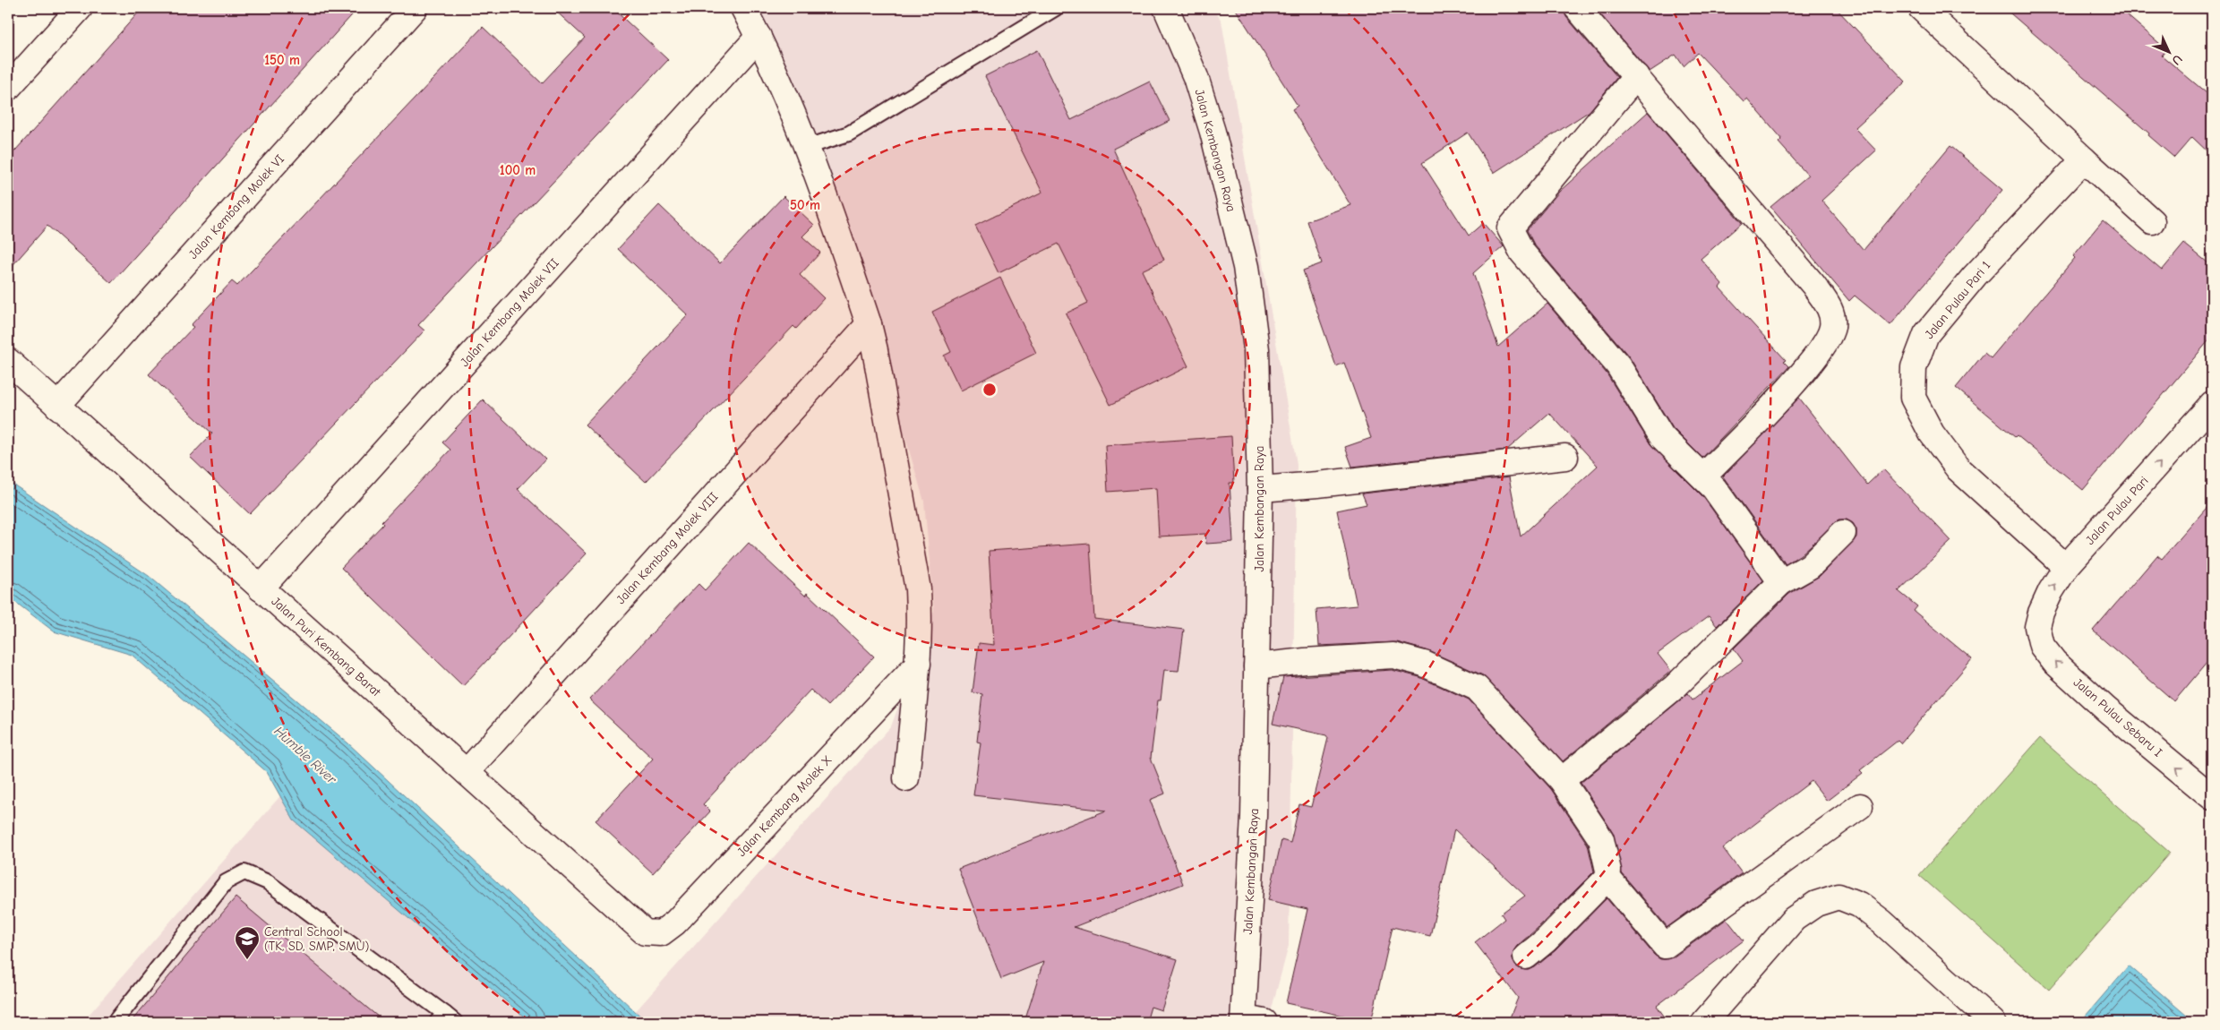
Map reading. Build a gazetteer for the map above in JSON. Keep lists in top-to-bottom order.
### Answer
{
  "streets": {
    "street": [
      "Jalan Kembangan Raya",
      "Jalan Kembang Molek VI",
      "Jalan Pulau Pari 1",
      "Jalan Kembang Molek VII",
      "Jalan Pulau Pari",
      "Jalan Kembang Molek VIII",
      "Jalan Puri Kembang Barat",
      "Jalan Pulau Sebaru I",
      "Jalan Kembang Molek X"
    ]
  },
  "crossings": [
    ["Jalan Kembang Molek VI", "Jalan Puri Kembang Barat"],
    ["Jalan Pulau Pari 1", "Jalan Pulau Pari"],
    ["Jalan Kembang Molek VII", "Jalan Puri Kembang Barat"],
    ["Jalan Pulau Pari", "Jalan Pulau Sebaru I"],
    ["Jalan Kembang Molek VIII", "Jalan Puri Kembang Barat"],
    ["Jalan Puri Kembang Barat", "Jalan Kembang Molek X"]
  ],
  "one_way": ["Jalan Pulau Pari", "Jalan Pulau Sebaru I"],
  "water": ["Humble River"],
  "places": {
    "school or university": ["Central School (TK, SD, SMP, SMU)"]
  },
  "north": "bottom right",
  "rings": ["150 m", "100 m", "50 m"]
}
